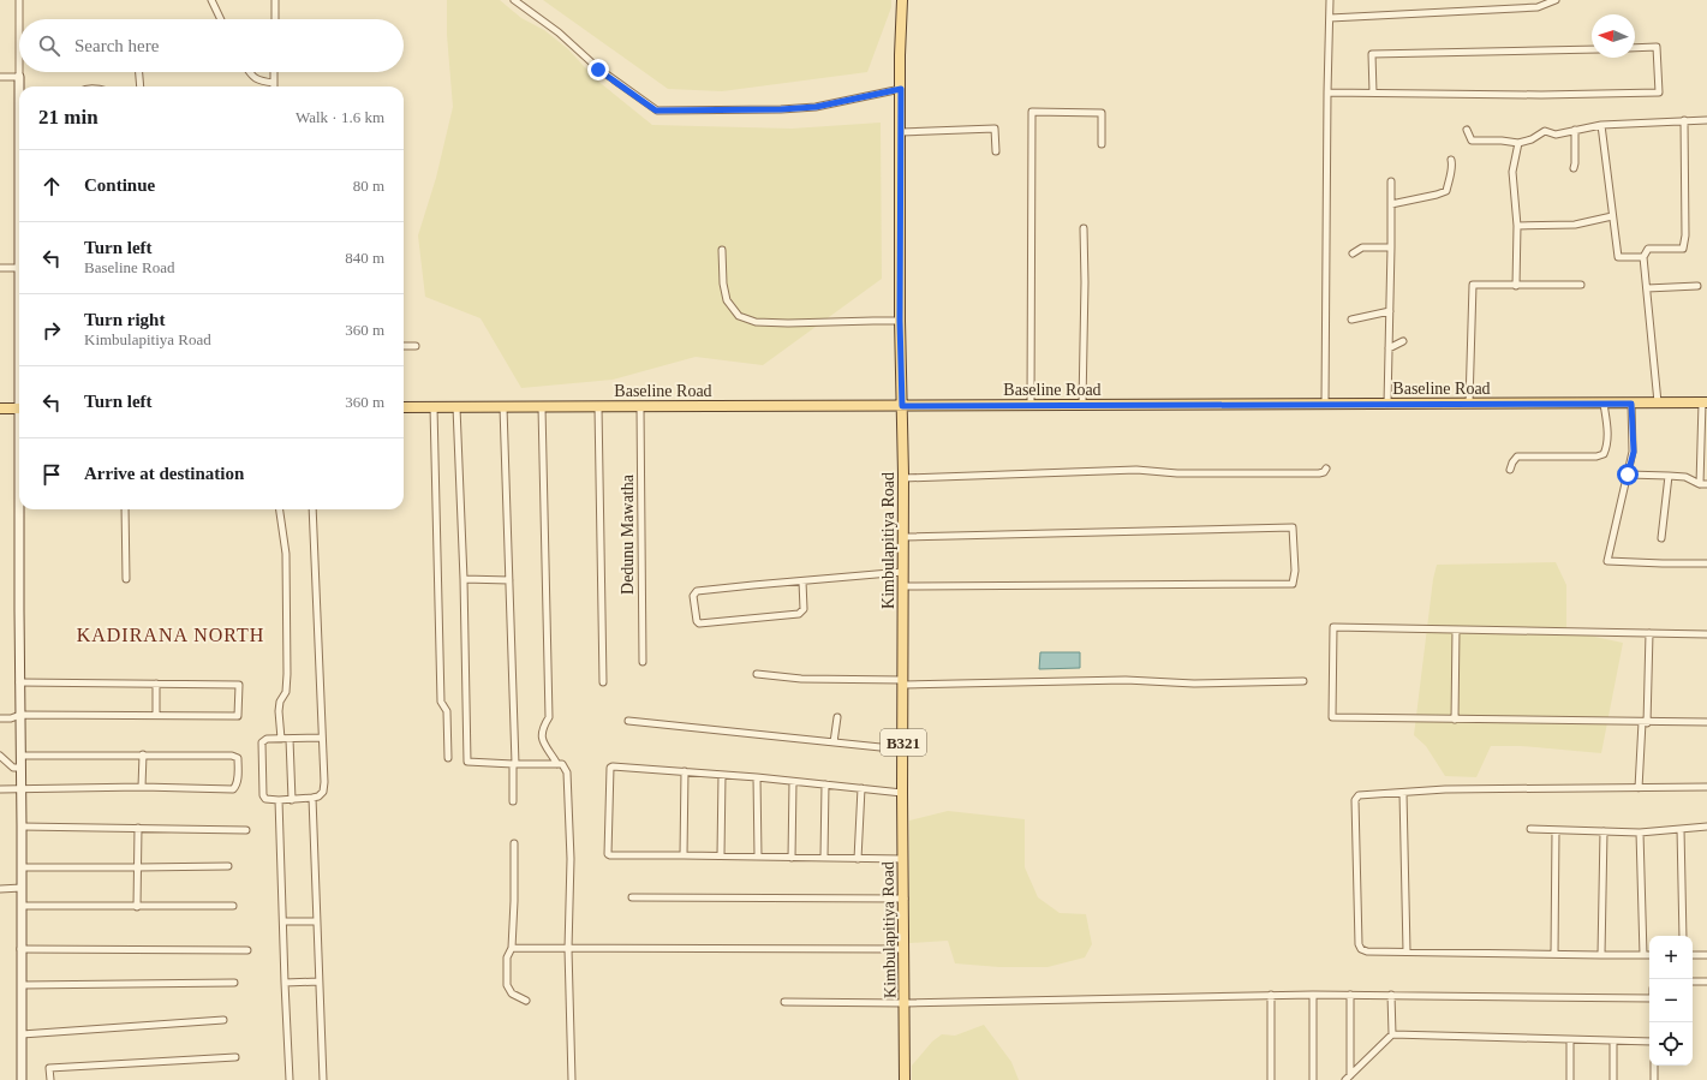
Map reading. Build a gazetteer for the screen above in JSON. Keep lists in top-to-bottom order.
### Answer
{
  "streets": {
    "main road": ["Baseline Road", "Kimbulapitiya Road", "B321"],
    "street": ["Dedunu Mawatha"]
  },
  "crossings": [
    ["Baseline Road", "Dedunu Mawatha"],
    ["Baseline Road", "Kimbulapitiya Road"]
  ],
  "districts": ["KADIRANA NORTH"],
  "north": "left",
  "page": {
    "search": "Search here",
    "heading": ["21 min", "Walk · 1.6 km"],
    "list": [
      ["Continue", "80 m"],
      ["Turn left", "Baseline Road", "840 m"],
      ["Turn right", "Kimbulapitiya Road", "360 m"],
      ["Turn left", "360 m"],
      "Arrive at destination"
    ],
    "map_buttons": ["+", "−"]
  }
}
